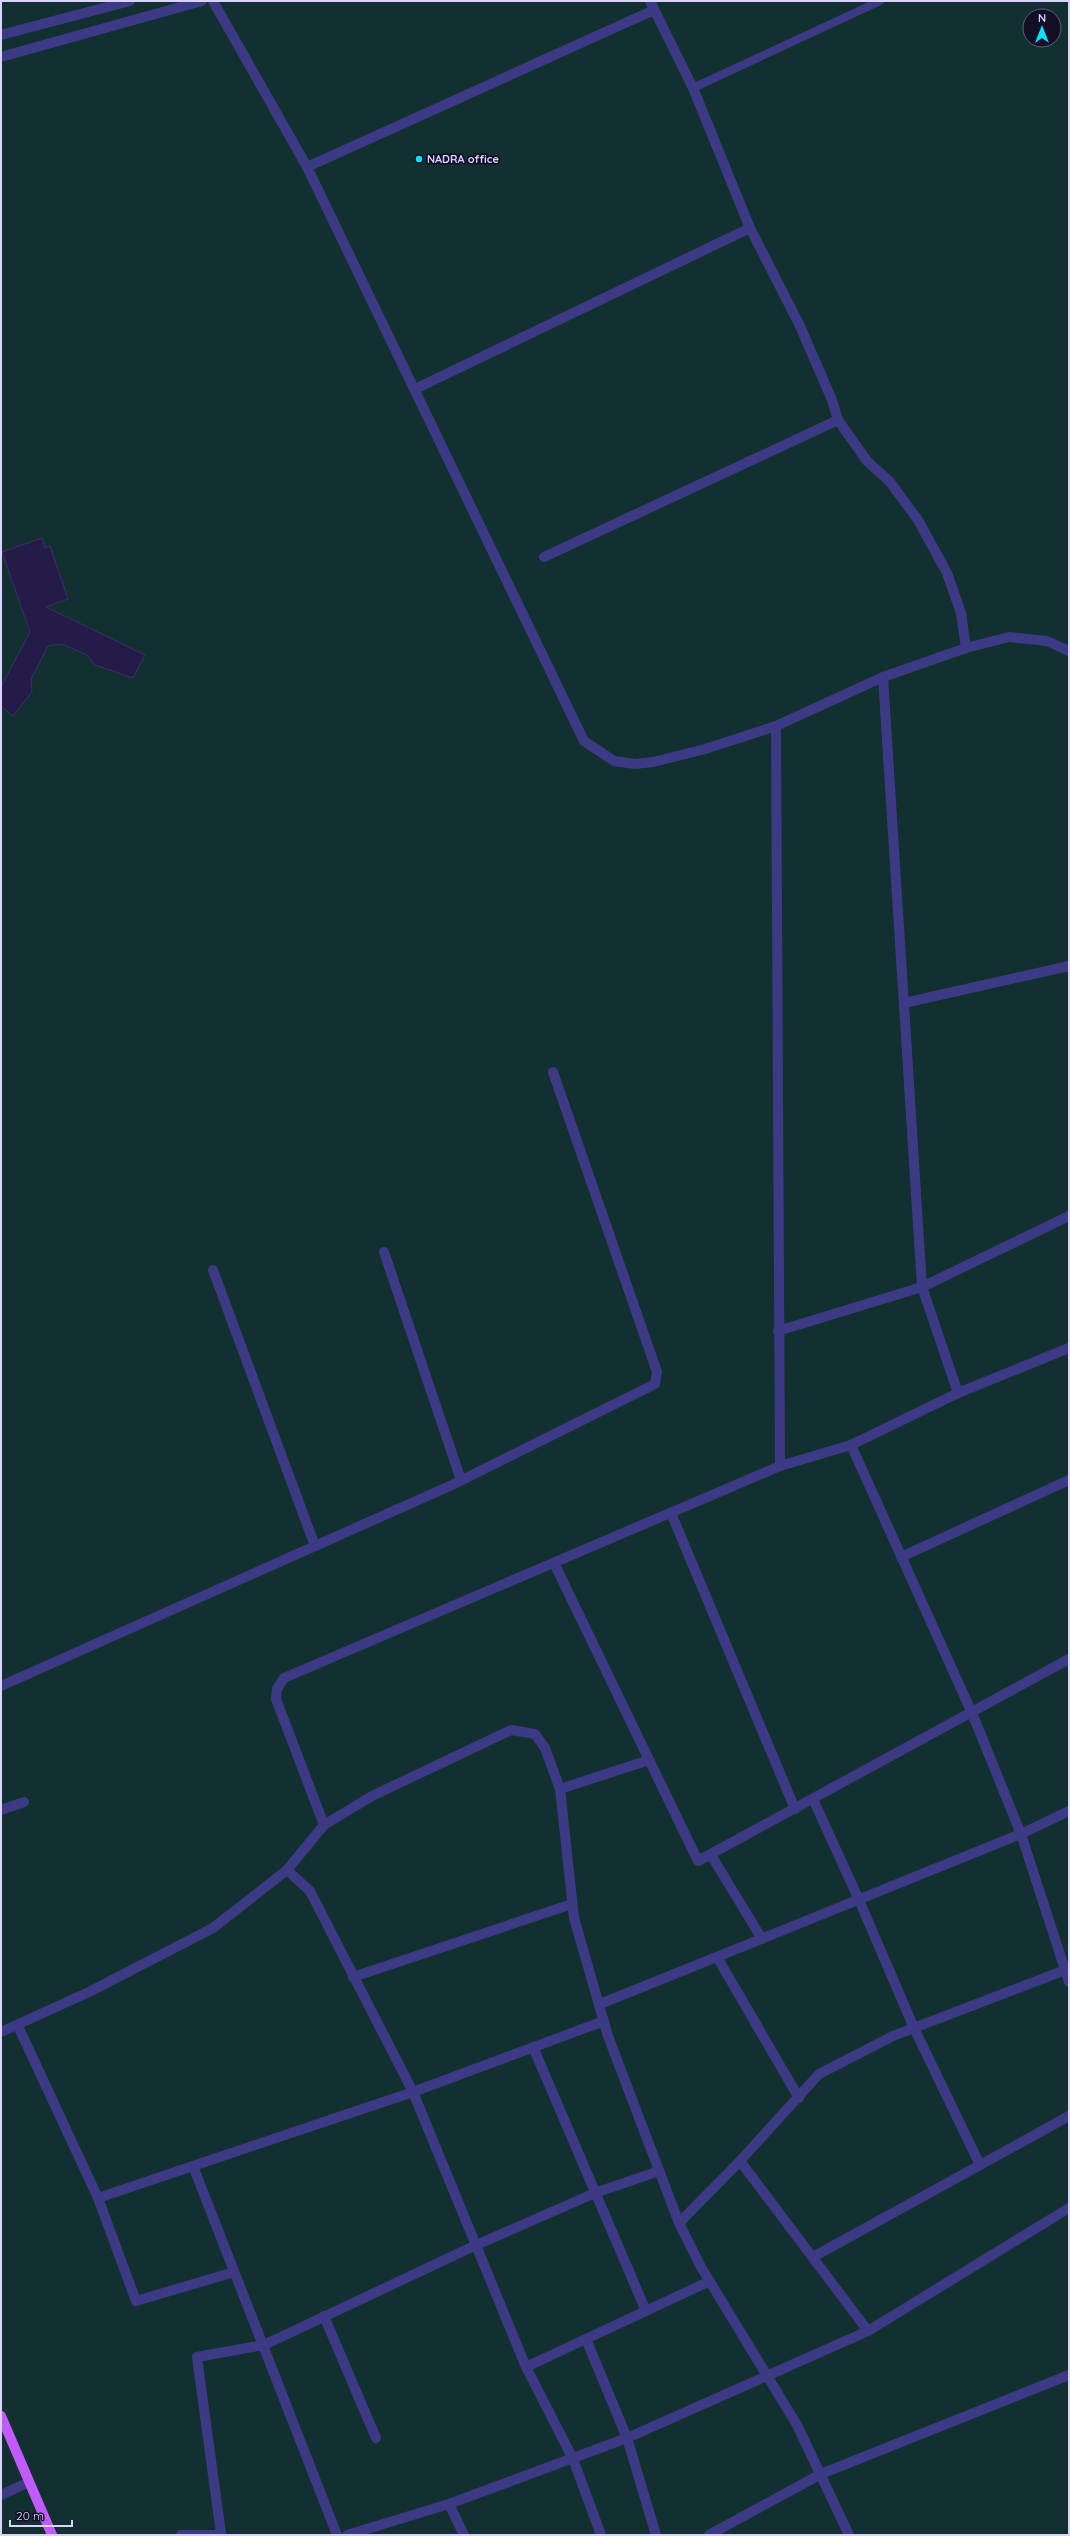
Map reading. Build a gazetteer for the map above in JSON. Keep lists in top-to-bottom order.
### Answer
{
  "places": ["NADRA office"],
  "scale_bar": "20 m",
  "north": "top"
}
